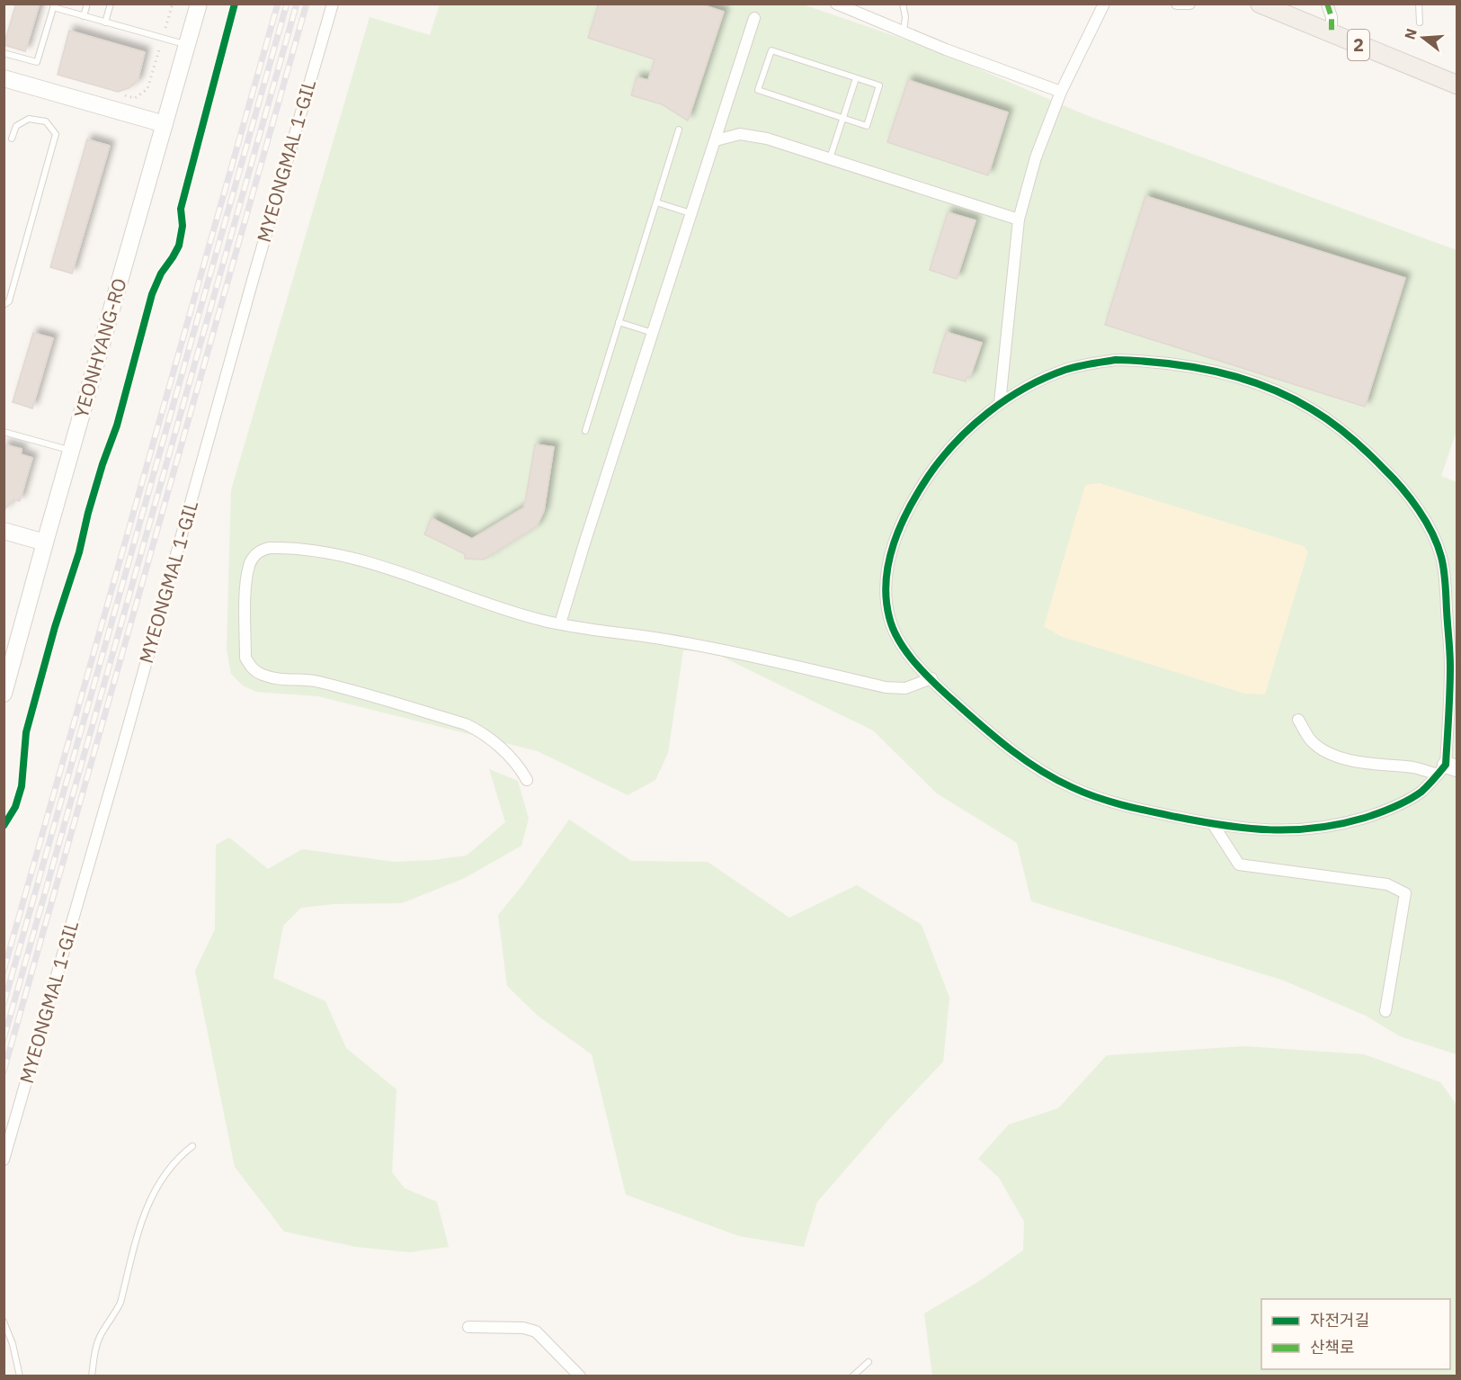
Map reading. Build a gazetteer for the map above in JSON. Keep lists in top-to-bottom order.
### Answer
{
  "streets": {
    "main road": ["2", "YEONHYANG-RO"],
    "street": ["MYEONGMAL 1-GIL"]
  },
  "legend": ["자전거길", "산책로"],
  "north": "left"
}
